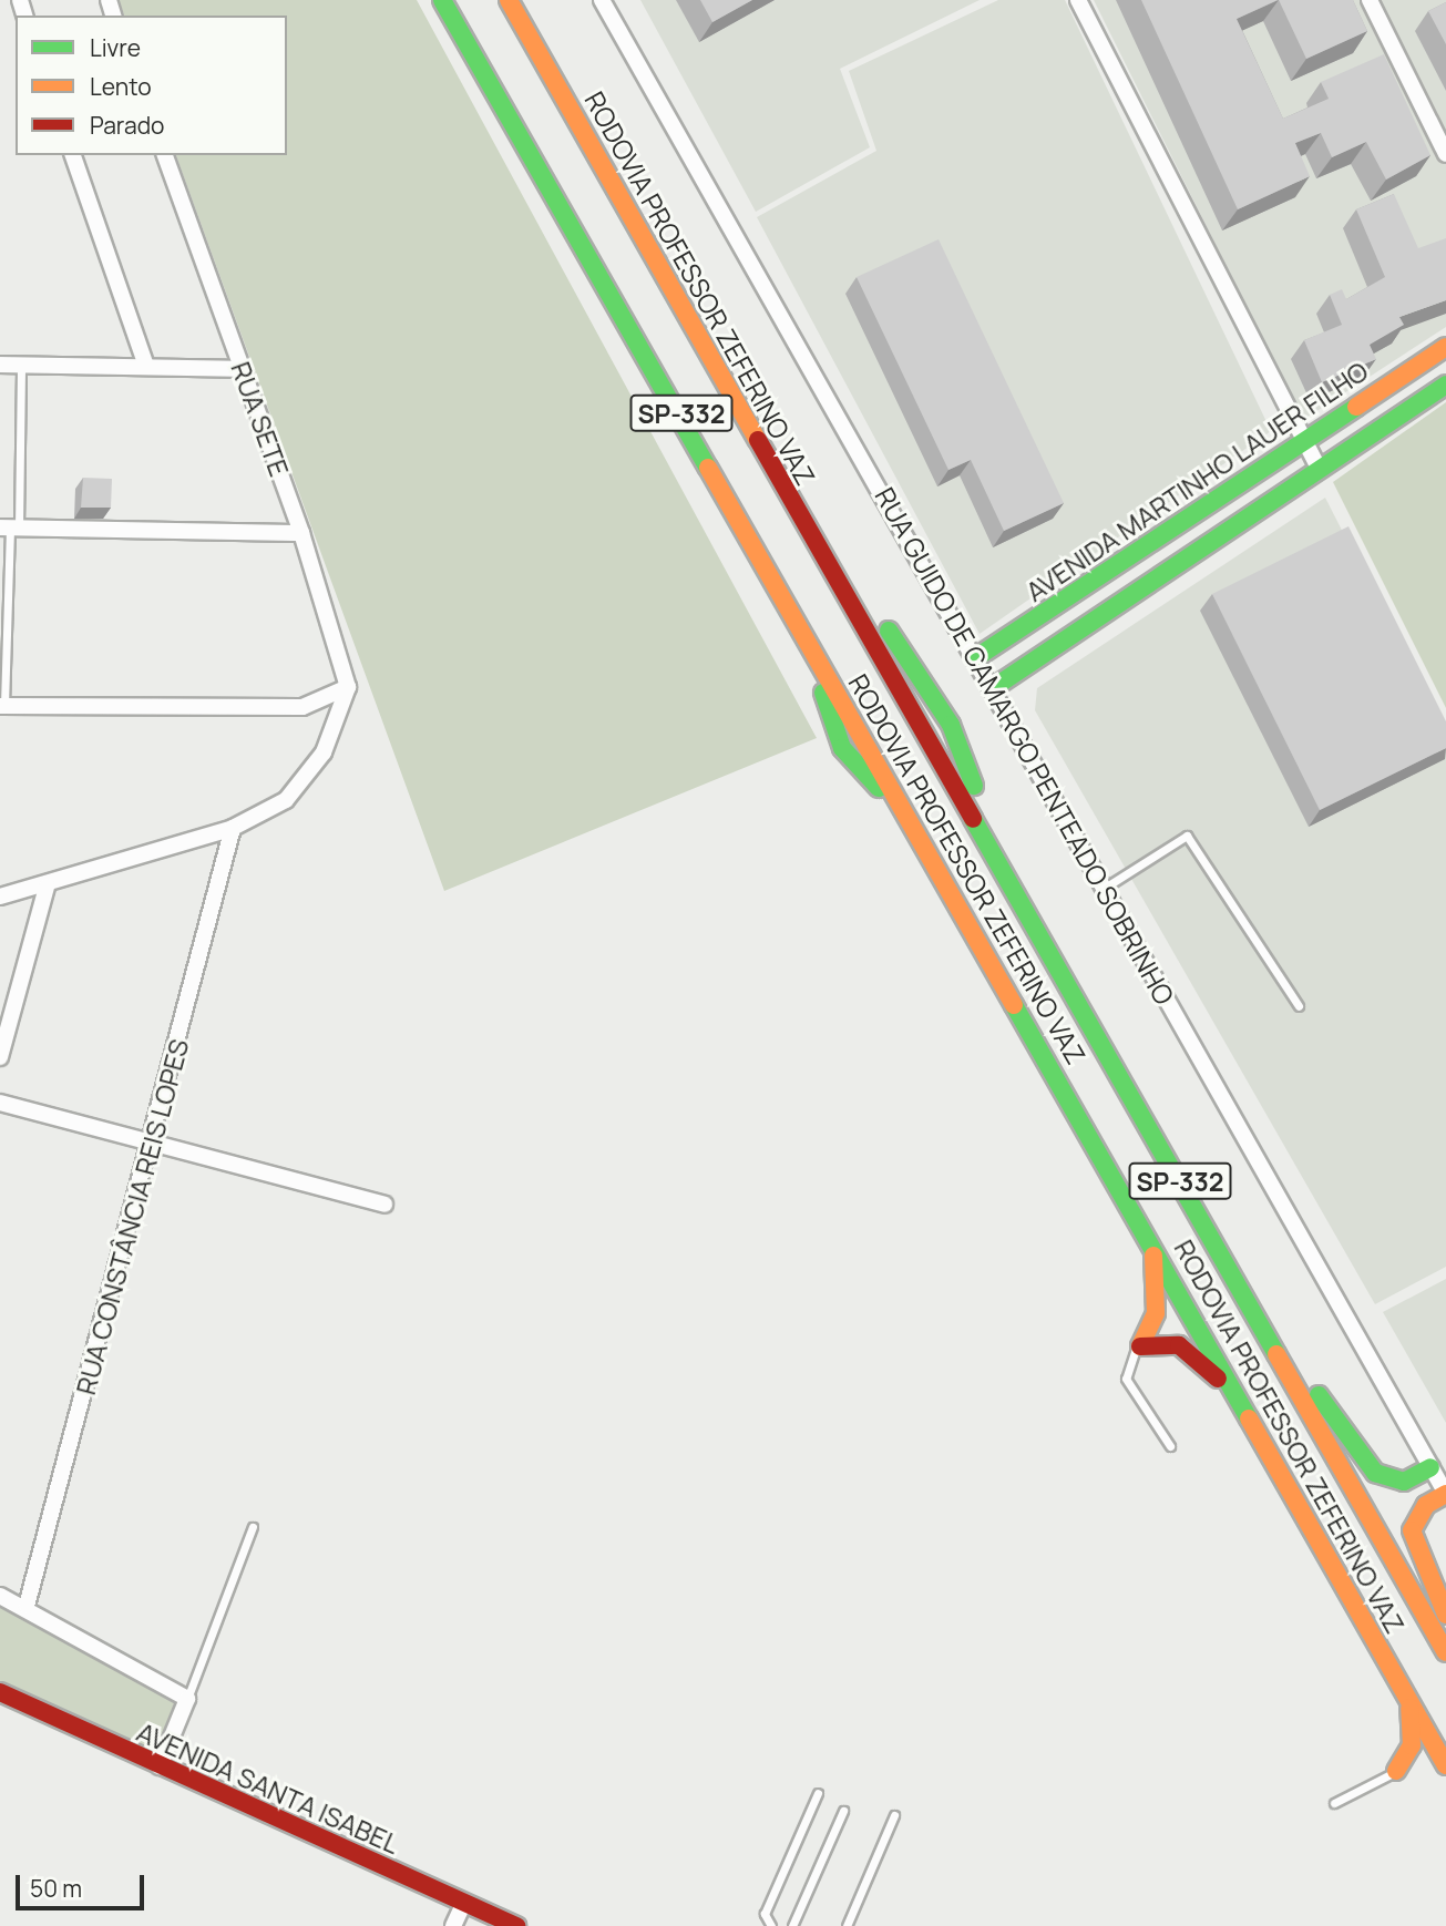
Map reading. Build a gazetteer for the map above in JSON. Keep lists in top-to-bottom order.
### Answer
{
  "streets": {
    "main road": [
      "RODOVIA PROFESSOR ZEFERINO VAZ",
      "SP-332",
      "AVENIDA MARTINHO LAUER FILHO",
      "AVENIDA SANTA ISABEL"
    ],
    "street": ["RUA SETE", "RUA GUIDO DE CAMARGO PENTEADO SOBRINHO", "RUA CONSTÂNCIA REIS LOPES"]
  },
  "crossings": [
    ["AVENIDA MARTINHO LAUER FILHO", "RUA GUIDO DE CAMARGO PENTEADO SOBRINHO"]
  ],
  "legend": ["Livre", "Lento", "Parado"],
  "scale_bar": "50 m"
}
